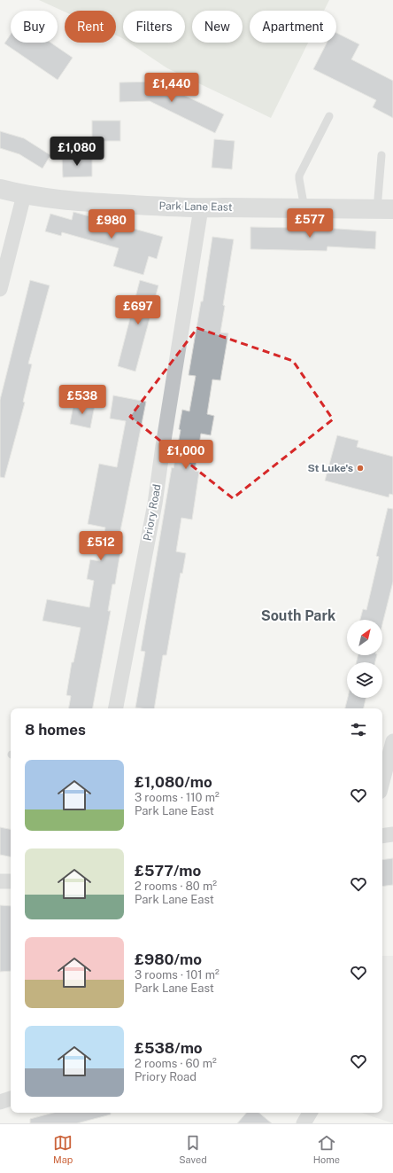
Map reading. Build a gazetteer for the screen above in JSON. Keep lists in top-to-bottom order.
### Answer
{
  "streets": {
    "street": ["Park Lane East", "Priory Road"]
  },
  "crossings": [
    ["Park Lane East", "Priory Road"]
  ],
  "districts": ["South Park"],
  "places": ["St Luke's"],
  "north": "top right",
  "page": {
    "chip": [
      "Buy",
      "Rent",
      "Filters",
      "New",
      "Apartment"
    ],
    "price": [
      "£1,440",
      "£1,080",
      "£577",
      "£980",
      "£697",
      "£538",
      "£1,000",
      "£512"
    ],
    "heading": "8 homes",
    "list": [
      {
        "name": "£1,080/mo",
        "note": "3 rooms · 110 m² · Park Lane East"
      },
      {
        "name": "£577/mo",
        "note": "2 rooms · 80 m² · Park Lane East"
      },
      {
        "name": "£980/mo",
        "note": "3 rooms · 101 m² · Park Lane East"
      },
      {
        "name": "£538/mo",
        "note": "2 rooms · 60 m² · Priory Road"
      }
    ],
    "tabs": ["Map", "Saved", "Home"]
  }
}
